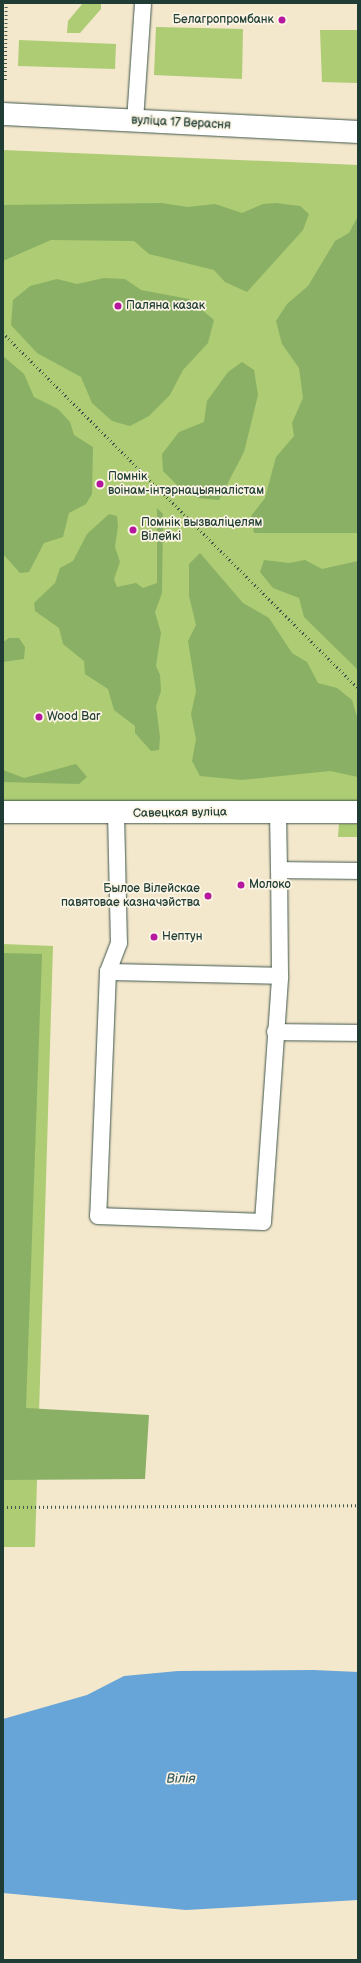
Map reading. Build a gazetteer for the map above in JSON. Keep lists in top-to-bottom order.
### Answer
{
  "streets": {
    "street": ["вуліца 17 Верасня", "Савецкая вуліца"]
  },
  "water": ["Вілія"],
  "places": [
    "Белагропромбанк",
    "Паляна казак",
    "Помнік воінам-інтэрнацыяналістам",
    "Помнік вызваліцелям Вілейкі",
    "Wood Bar",
    "Молоко",
    "Былое Вілейскае павятовае казначэйства",
    "Нептун"
  ]
}
